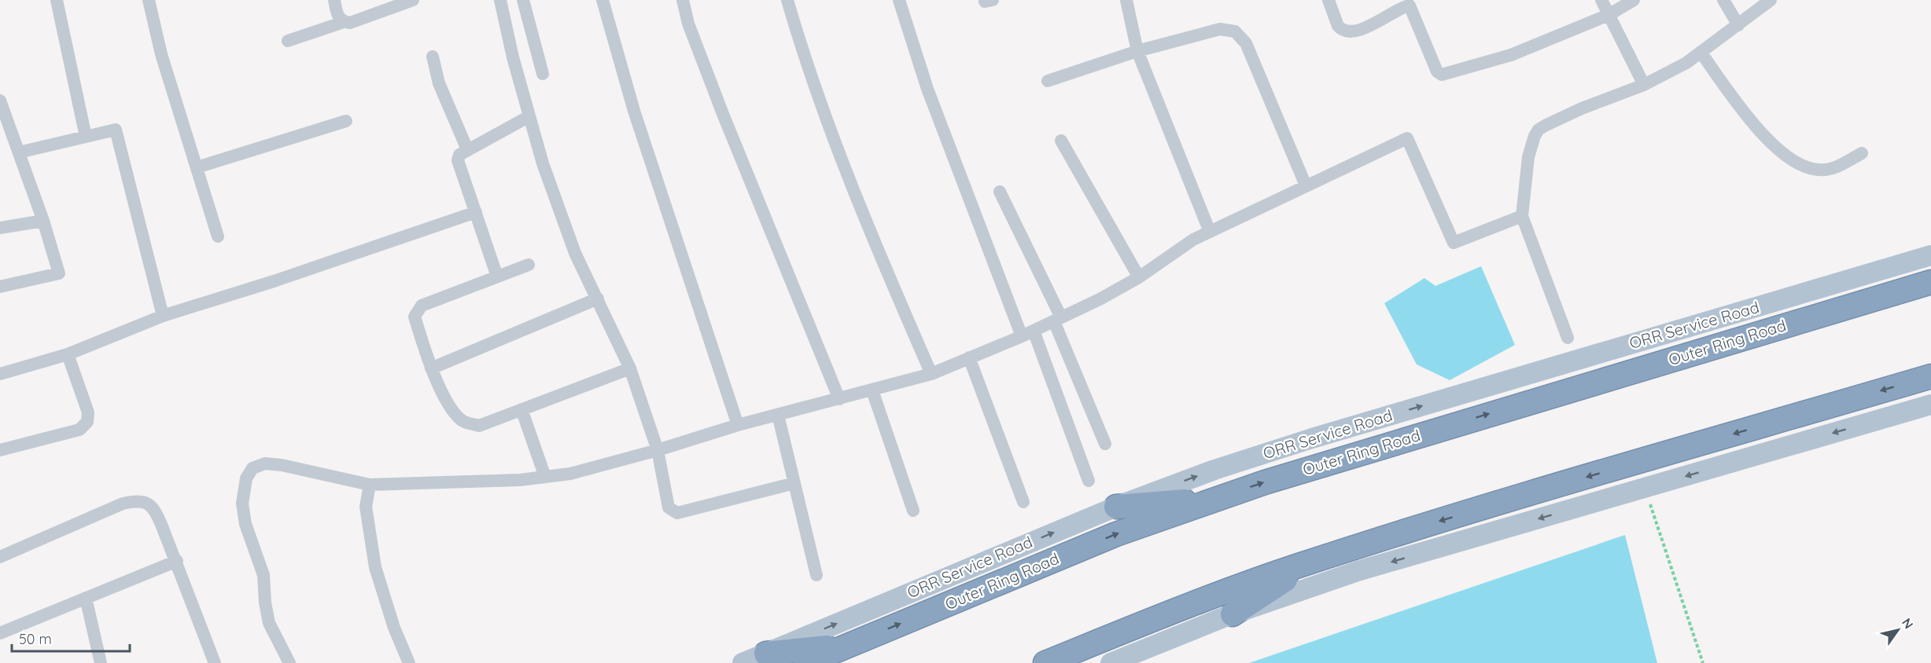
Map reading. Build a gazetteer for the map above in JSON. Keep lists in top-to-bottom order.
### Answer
{
  "streets": {
    "highway": ["Outer Ring Road"],
    "main road": ["ORR Service Road"]
  },
  "scale_bar": "50 m",
  "north": "top right"
}
